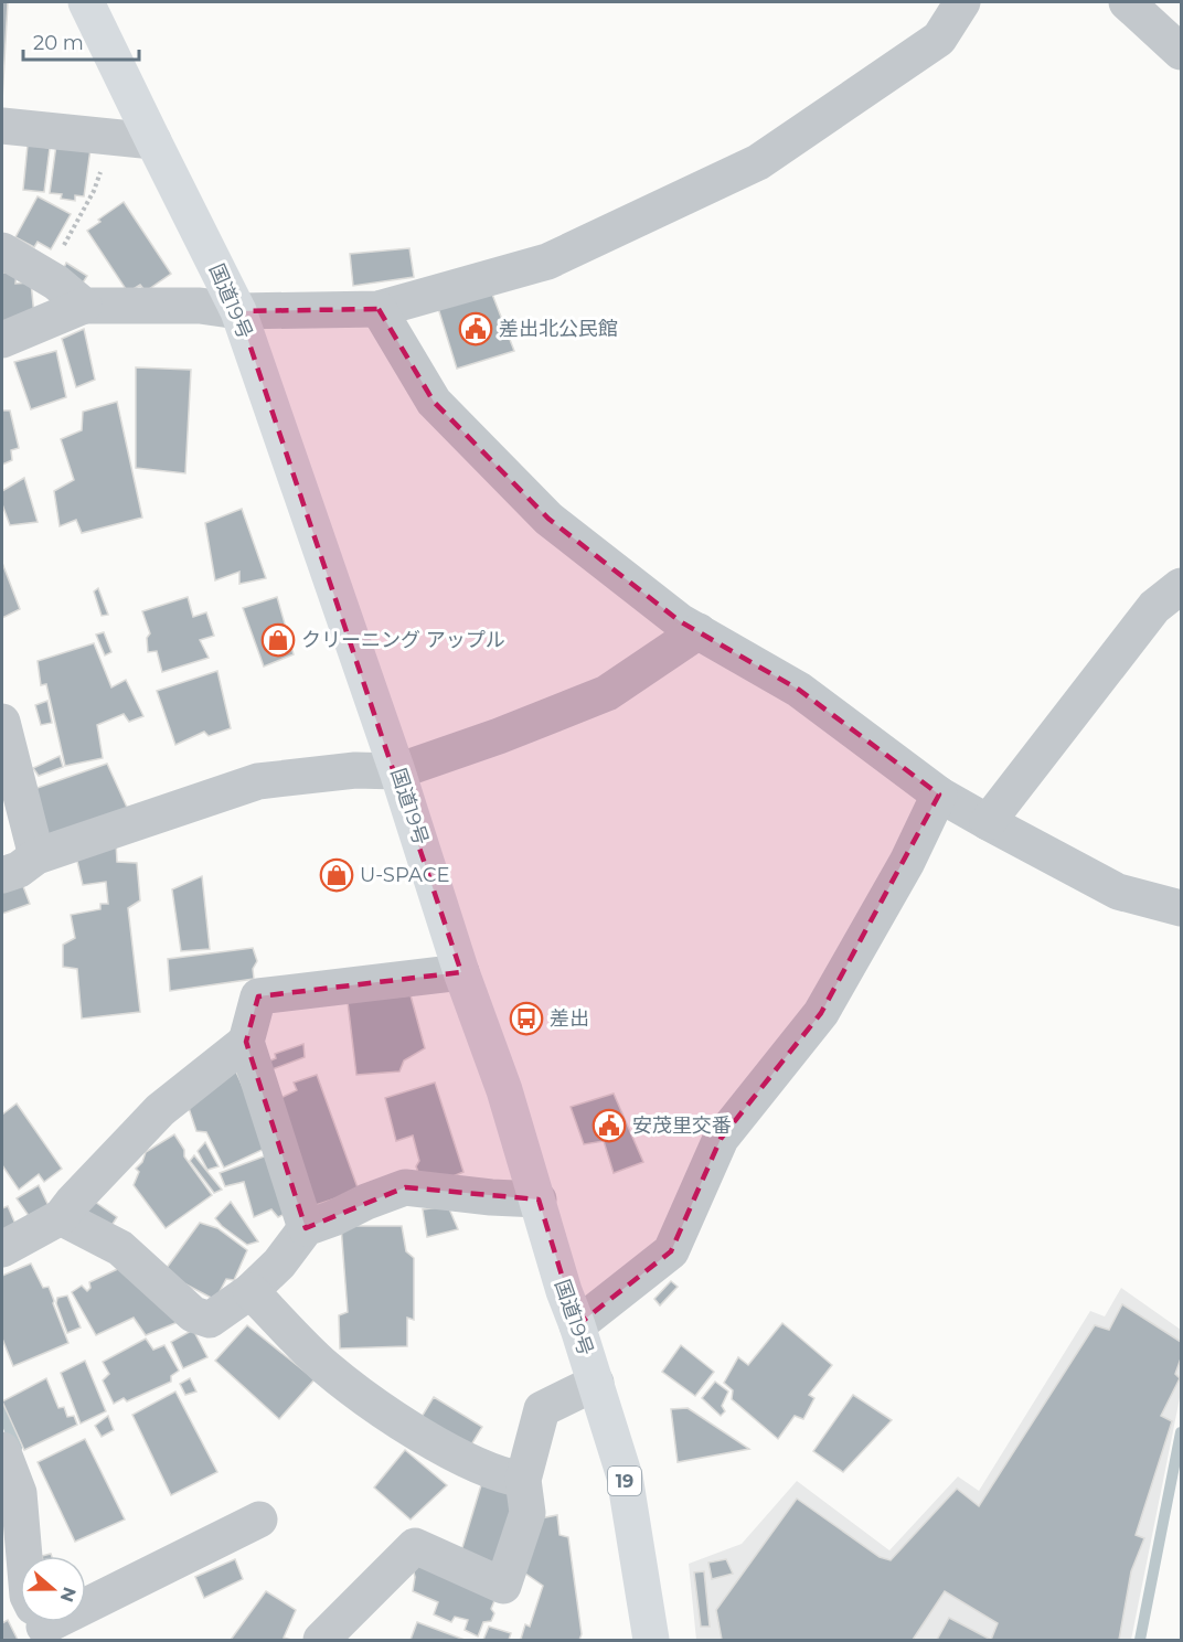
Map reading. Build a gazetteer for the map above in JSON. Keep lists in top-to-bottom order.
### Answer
{
  "streets": {
    "highway": ["国道19号", "19"]
  },
  "places": {
    "public building": ["差出北公民館", "安茂里交番"],
    "shop": ["クリーニング アップル", "U-SPACE"],
    "bus stop": ["差出"]
  },
  "scale_bar": "20 m",
  "north": "right"
}
